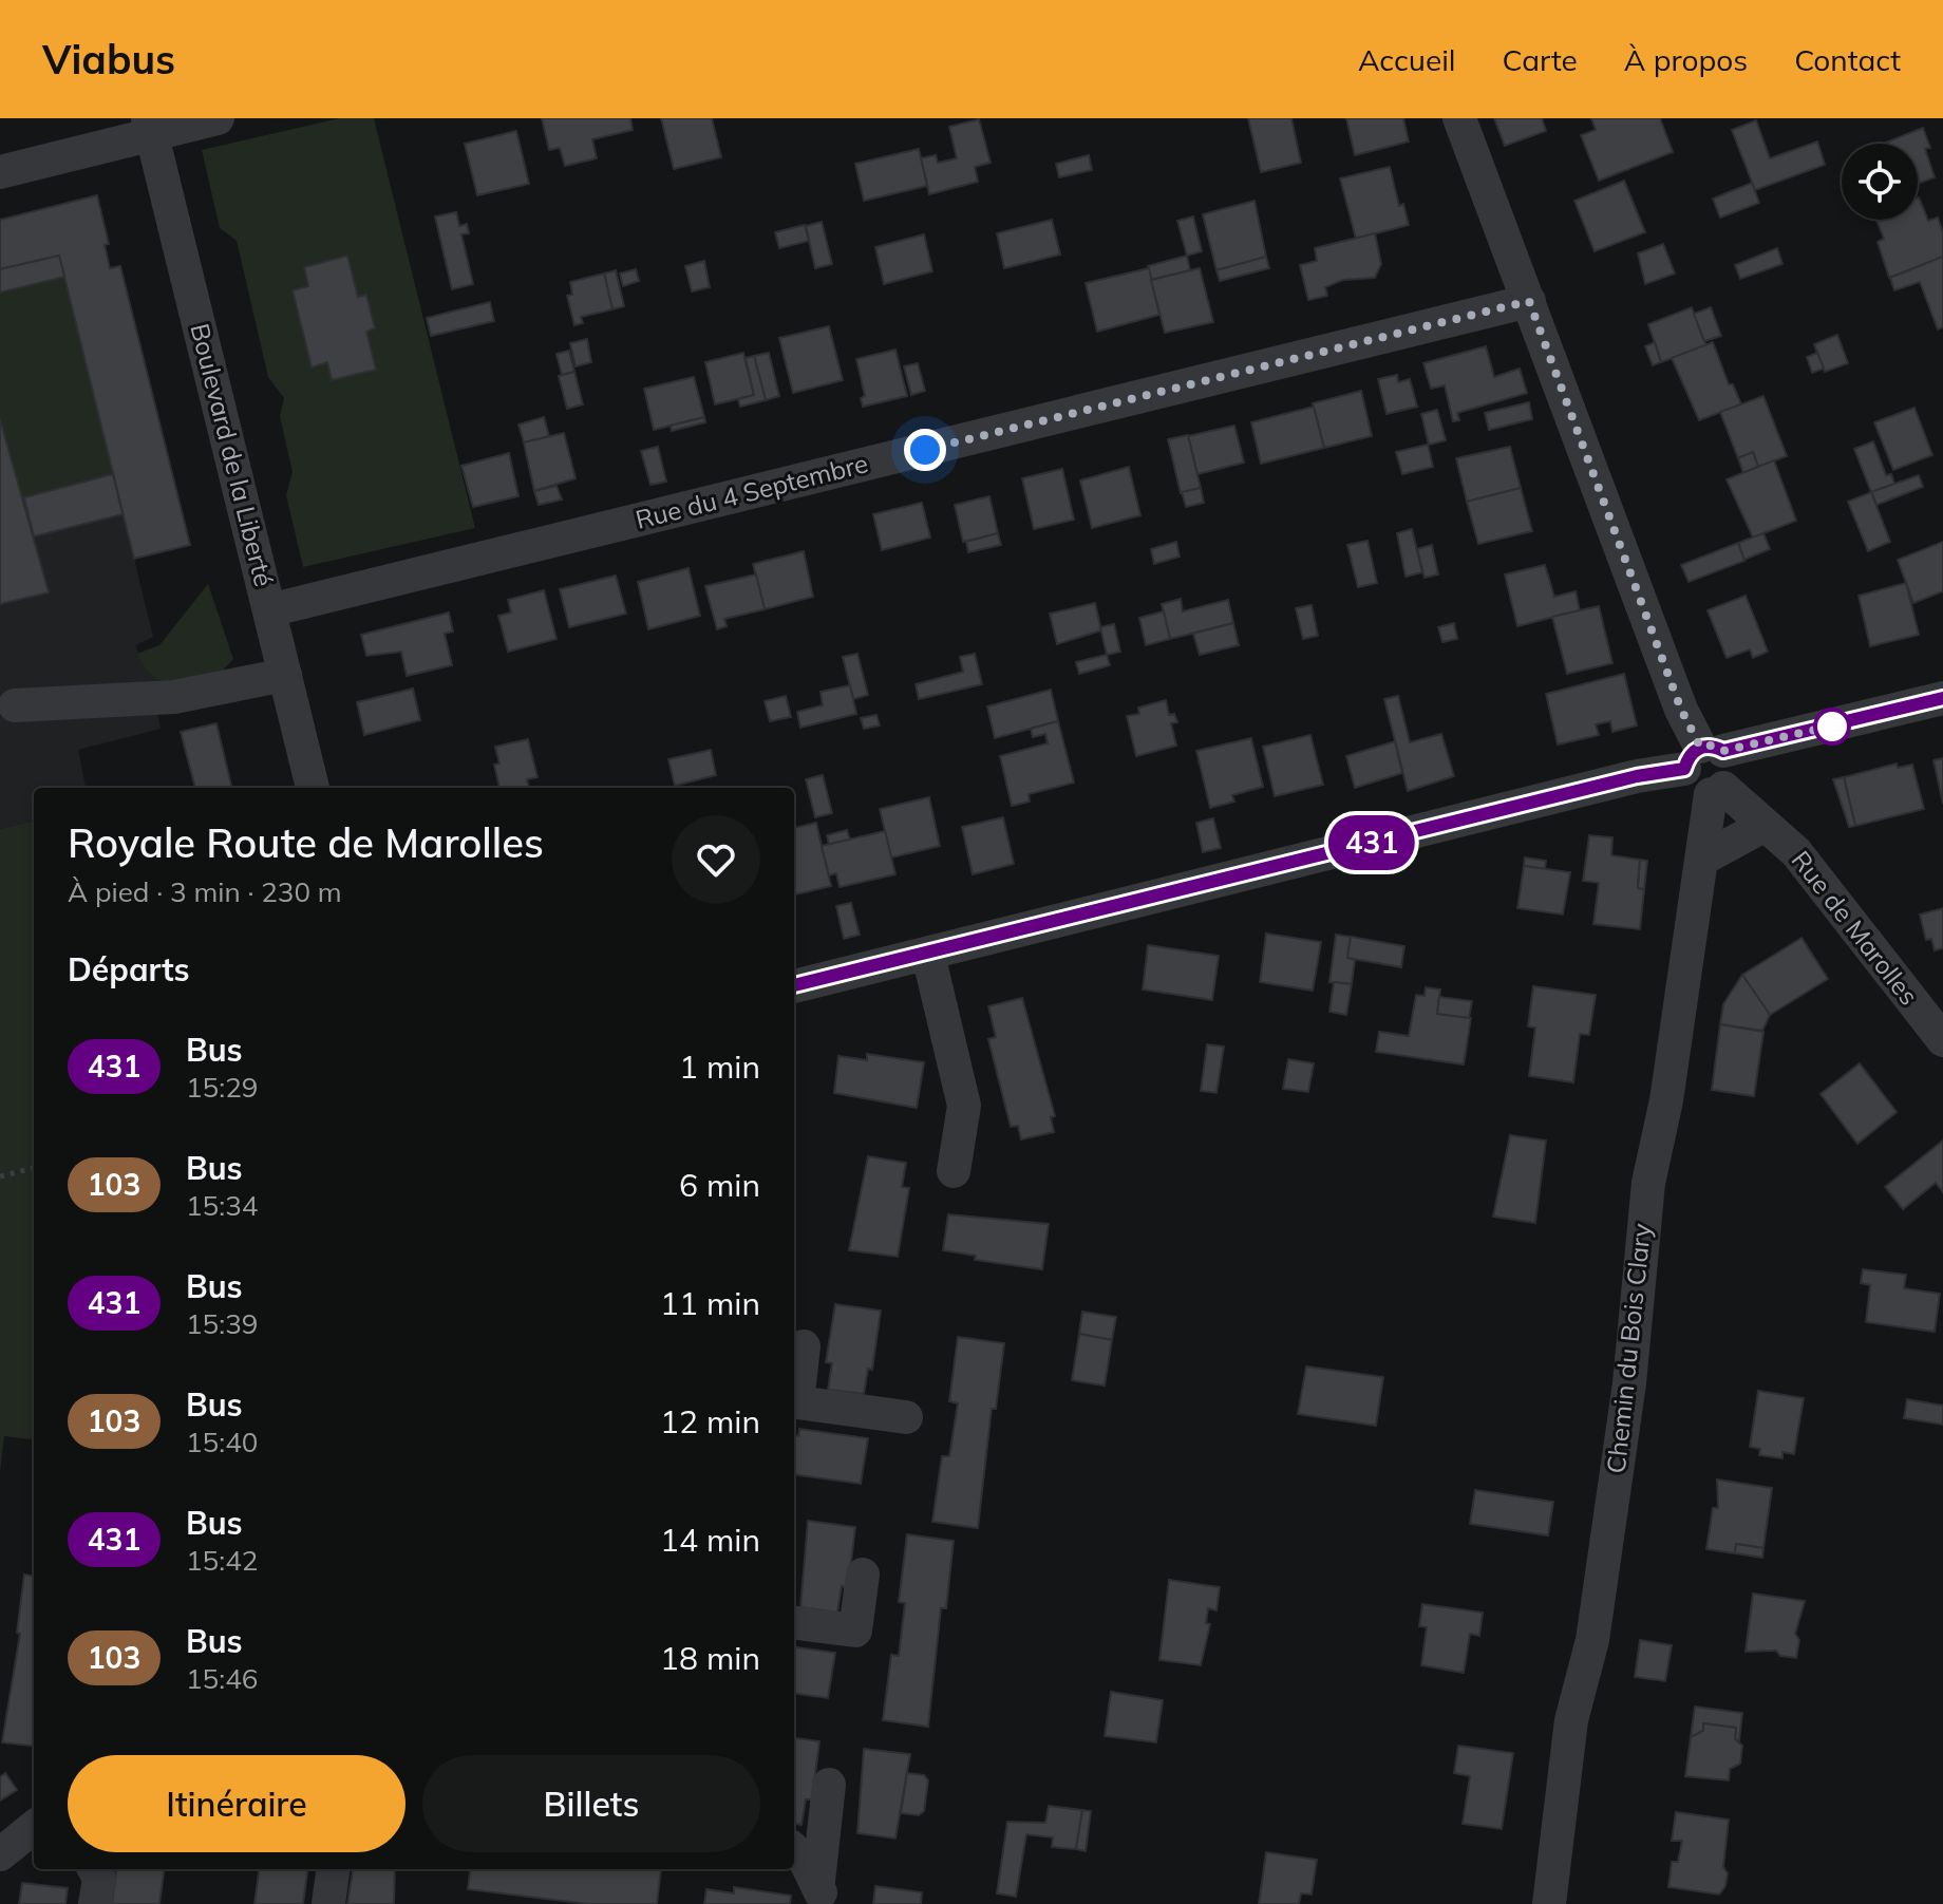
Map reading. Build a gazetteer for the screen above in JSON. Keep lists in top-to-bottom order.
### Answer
{
  "streets": {
    "street": [
      "Boulevard de la Liberté",
      "Rue du 4 Septembre",
      "Rue de Marolles",
      "Chemin du Bois Clary"
    ]
  },
  "crossings": [
    ["Boulevard de la Liberté", "Rue du 4 Septembre"],
    ["Rue de Marolles", "Chemin du Bois Clary"]
  ],
  "lines": ["bus line 431"],
  "page": {
    "header": "Viabus",
    "nav": [
      "Accueil",
      "Carte",
      "À propos",
      "Contact"
    ],
    "on_map": "431",
    "heading": [
      ["Royale Route de Marolles", "À pied · 3 min · 230 m"],
      "Départs"
    ],
    "list": [
      {
        "mark": "431",
        "name": "Bus",
        "note": "15:29",
        "value": "1 min"
      },
      {
        "mark": "103",
        "name": "Bus",
        "note": "15:34",
        "value": "6 min"
      },
      {
        "mark": "431",
        "name": "Bus",
        "note": "15:39",
        "value": "11 min"
      },
      {
        "mark": "103",
        "name": "Bus",
        "note": "15:40",
        "value": "12 min"
      },
      {
        "mark": "431",
        "name": "Bus",
        "note": "15:42",
        "value": "14 min"
      },
      {
        "mark": "103",
        "name": "Bus",
        "note": "15:46",
        "value": "18 min"
      }
    ],
    "buttons": ["Itinéraire", "Billets"]
  }
}
